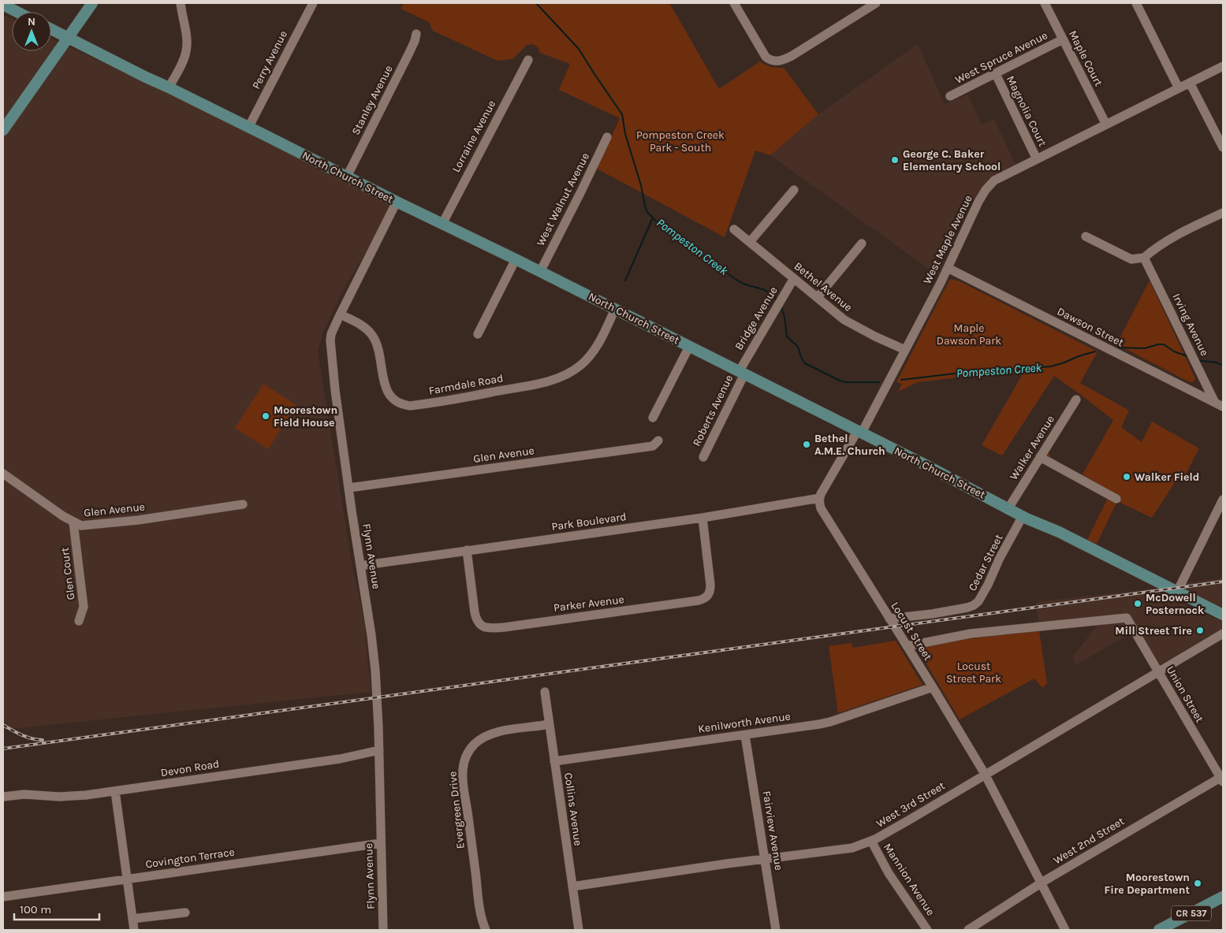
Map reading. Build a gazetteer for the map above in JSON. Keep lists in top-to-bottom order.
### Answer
{
  "streets": {
    "main road": ["North Church Street", "CR 537"],
    "street": [
      "West Spruce Avenue",
      "Maple Court",
      "Perry Avenue",
      "Stanley Avenue",
      "Magnolia Court",
      "Lorraine Avenue",
      "West Walnut Avenue",
      "West Maple Avenue",
      "Bethel Avenue",
      "Bridge Avenue",
      "Irving Avenue",
      "Dawson Street",
      "Farmdale Road",
      "Roberts Avenue",
      "Walker Avenue",
      "Glen Avenue",
      "Park Boulevard",
      "Flynn Avenue",
      "Cedar Street",
      "Glen Court",
      "Parker Avenue",
      "Locust Street",
      "Union Street",
      "Kenilworth Avenue",
      "Devon Road",
      "West 3rd Street",
      "Collins Avenue",
      "Evergreen Drive",
      "Fairview Avenue",
      "West 2nd Street",
      "Covington Terrace",
      "Mannion Avenue"
    ]
  },
  "crossings": [
    ["West Spruce Avenue", "Maple Court"],
    ["West Spruce Avenue", "Magnolia Court"],
    ["Maple Court", "West Maple Avenue"],
    ["Perry Avenue", "North Church Street"],
    ["Stanley Avenue", "North Church Street"],
    ["Magnolia Court", "West Maple Avenue"],
    ["Lorraine Avenue", "North Church Street"],
    ["North Church Street", "West Walnut Avenue"],
    ["North Church Street", "West Maple Avenue"],
    ["North Church Street", "Bridge Avenue"],
    ["North Church Street", "Farmdale Road"],
    ["North Church Street", "Roberts Avenue"],
    ["North Church Street", "Walker Avenue"],
    ["North Church Street", "Flynn Avenue"],
    ["North Church Street", "Cedar Street"],
    ["West Maple Avenue", "Bethel Avenue"],
    ["West Maple Avenue", "Dawson Street"],
    ["Bethel Avenue", "Bridge Avenue"],
    ["Bridge Avenue", "Roberts Avenue"],
    ["Irving Avenue", "Dawson Street"],
    ["Farmdale Road", "Flynn Avenue"],
    ["Glen Avenue", "Flynn Avenue"],
    ["Glen Avenue", "Glen Court"],
    ["Park Boulevard", "Flynn Avenue"],
    ["Park Boulevard", "Parker Avenue"],
    ["Park Boulevard", "Locust Street"],
    ["Flynn Avenue", "Devon Road"],
    ["Flynn Avenue", "Covington Terrace"],
    ["Cedar Street", "Locust Street"],
    ["Locust Street", "Union Street"],
    ["Locust Street", "Kenilworth Avenue"],
    ["Locust Street", "West 3rd Street"],
    ["Locust Street", "West 2nd Street"],
    ["Union Street", "West 3rd Street"],
    ["Union Street", "West 2nd Street"],
    ["Kenilworth Avenue", "Collins Avenue"],
    ["Kenilworth Avenue", "Fairview Avenue"],
    ["West 3rd Street", "Collins Avenue"],
    ["West 3rd Street", "Fairview Avenue"],
    ["West 3rd Street", "Mannion Avenue"],
    ["Collins Avenue", "Evergreen Drive"]
  ],
  "water": ["Pompeston Creek"],
  "parks": ["Pompeston Creek Park - South", "Maple Dawson Park", "Locust Street Park"],
  "places": [
    "George C. Baker Elementary School",
    "Moorestown Field House",
    "Bethel A.M.E. Church",
    "Walker Field",
    "McDowell Posternock",
    "Mill Street Tire",
    "Moorestown Fire Department"
  ],
  "scale_bar": "100 m",
  "north": "top"
}
